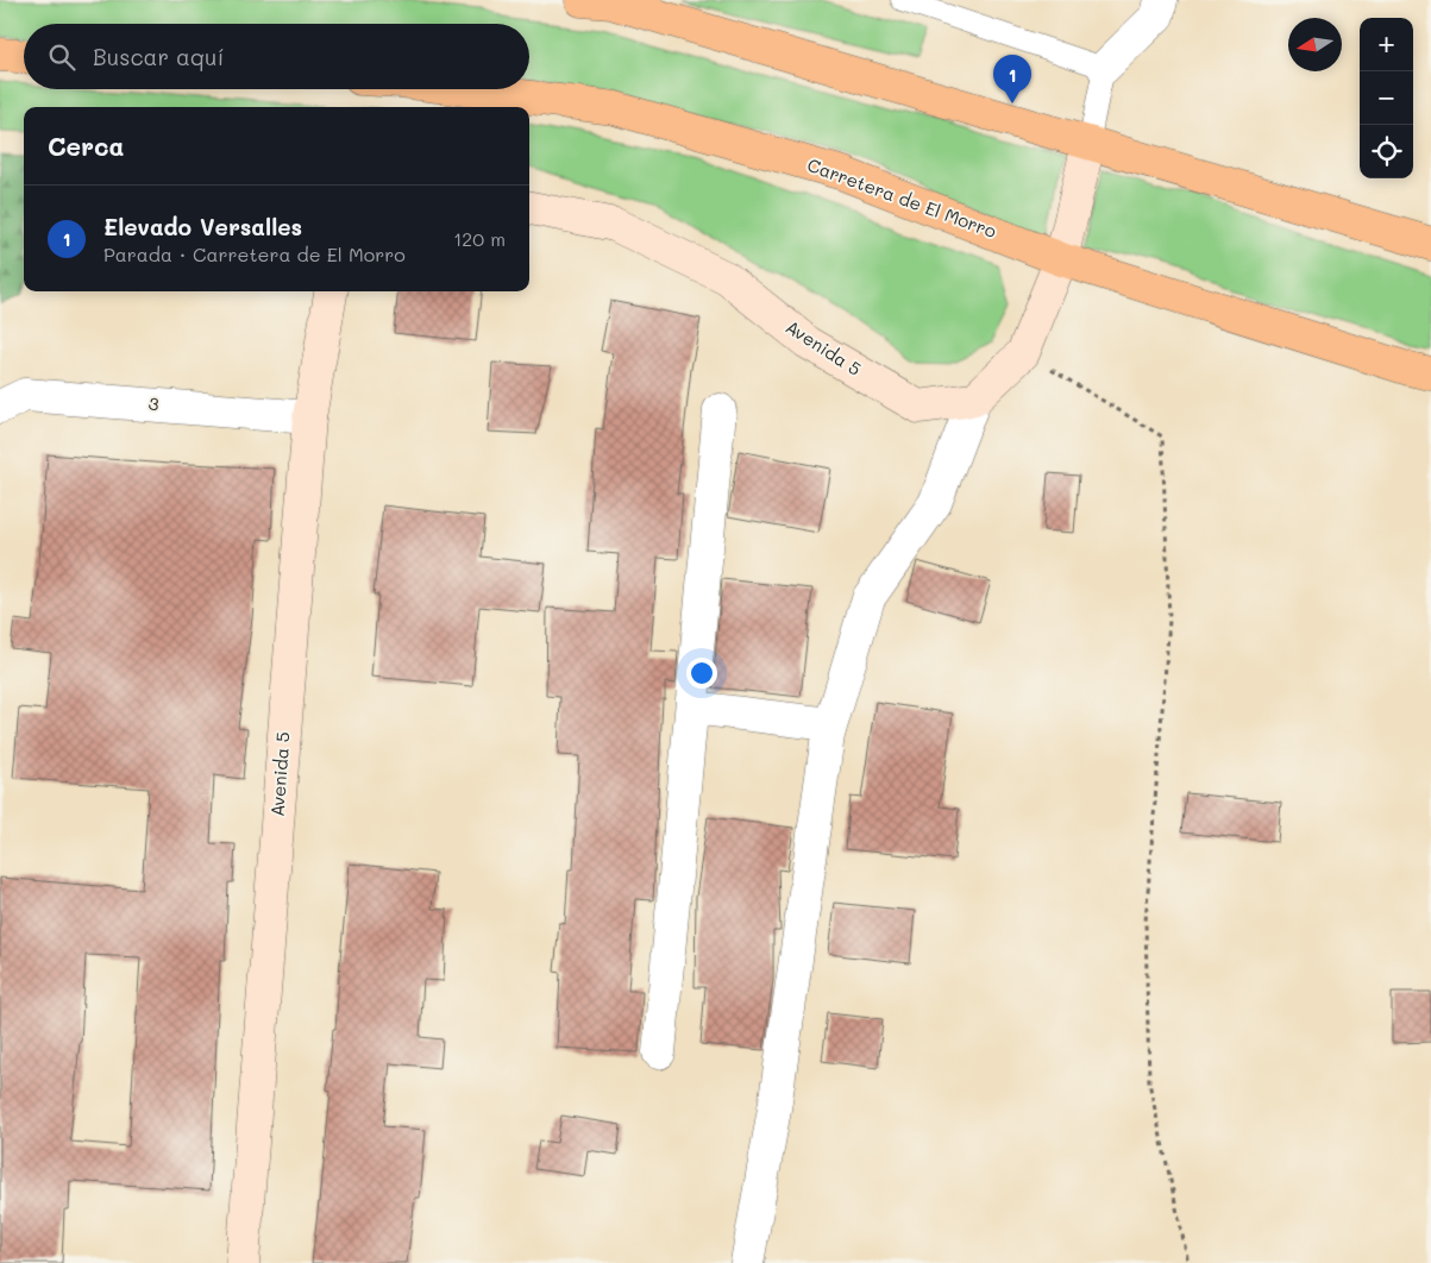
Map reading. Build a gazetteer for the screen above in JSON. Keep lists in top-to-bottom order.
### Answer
{
  "streets": {
    "main road": ["Carretera de El Morro"],
    "street": ["Avenida 5", "3"]
  },
  "crossings": [
    ["Avenida 5", "3"]
  ],
  "north": "left",
  "page": {
    "map_buttons": ["+", "−"],
    "search": "Buscar aquí",
    "pins": "1",
    "heading": "Cerca",
    "list": [
      {
        "mark": "1",
        "name": "Elevado Versalles",
        "note": "Parada · Carretera de El Morro",
        "value": "120 m"
      }
    ]
  }
}
